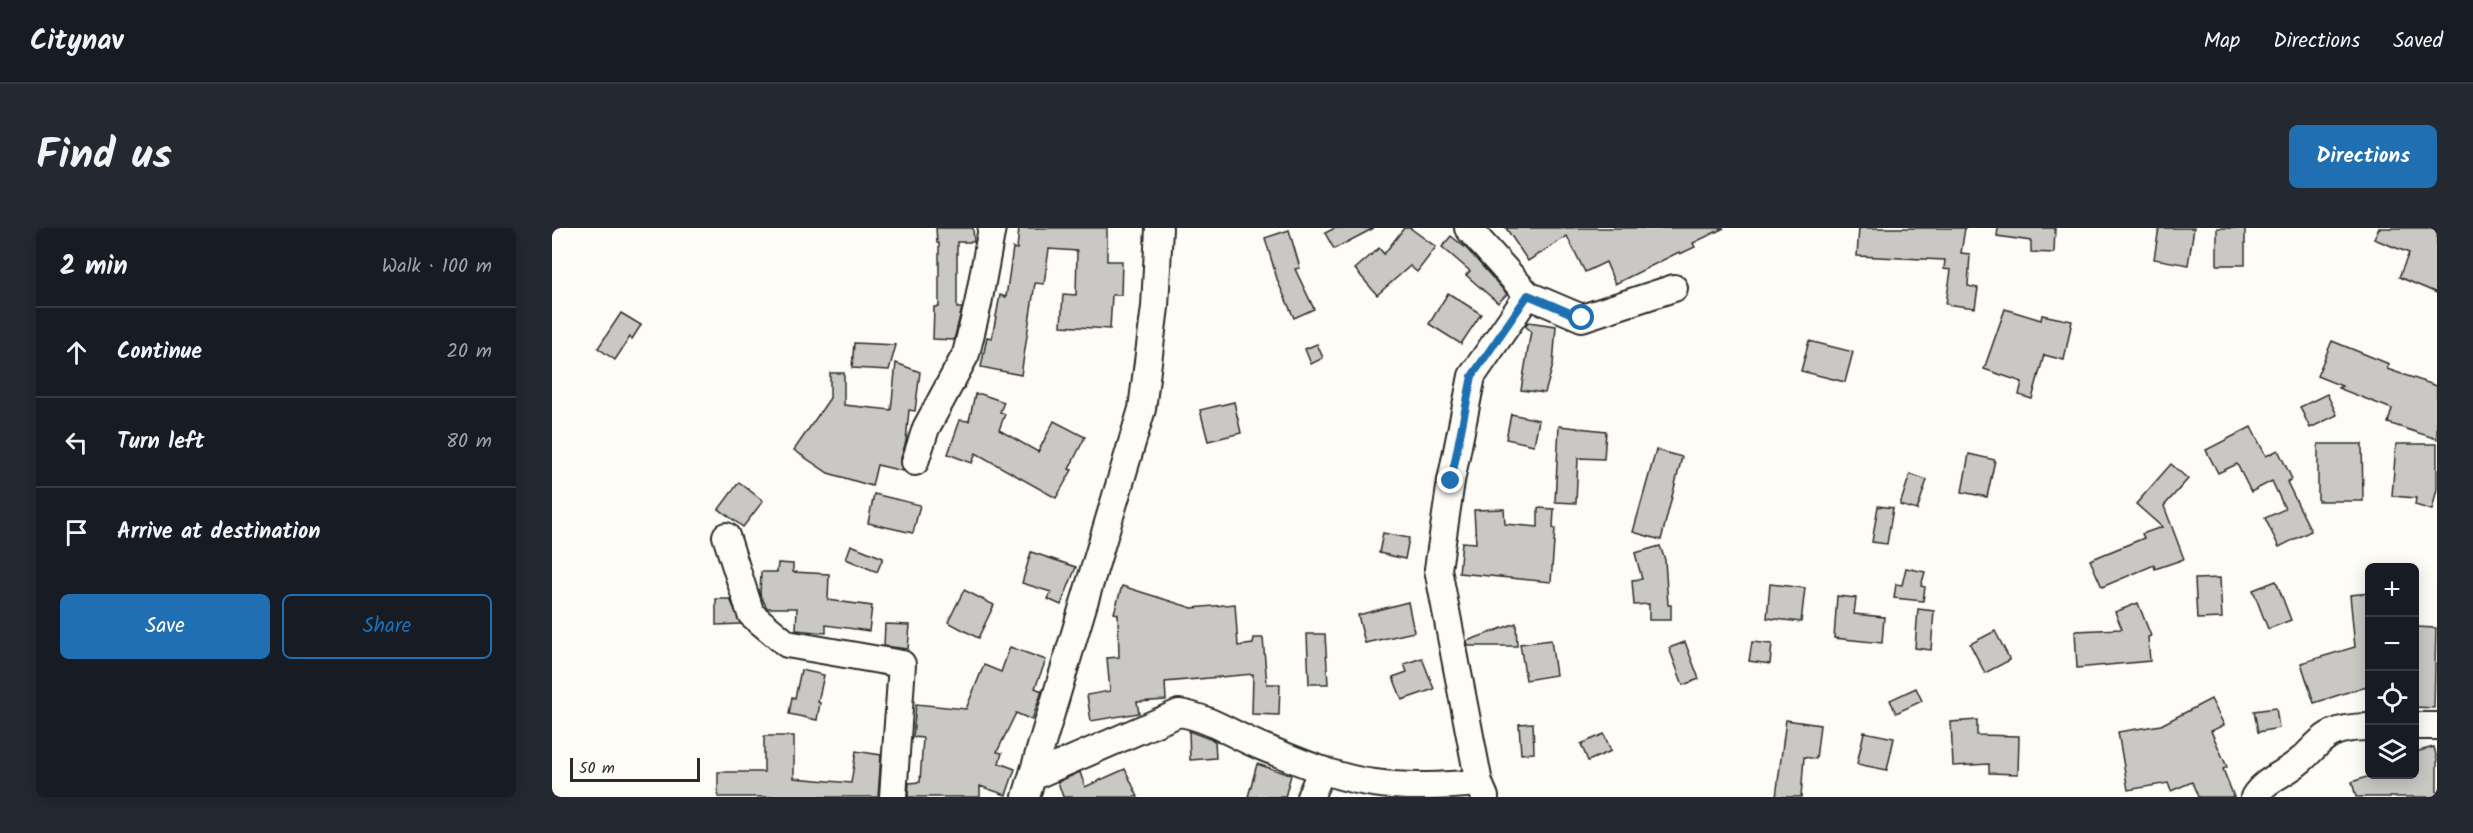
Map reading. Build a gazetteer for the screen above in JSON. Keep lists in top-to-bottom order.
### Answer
{
  "scale_bar": "50 m",
  "page": {
    "header": "Citynav",
    "nav": ["Map", "Directions", "Saved"],
    "title": "Find us",
    "buttons": [
      "Directions",
      ["Save", "Share"]
    ],
    "heading": ["2 min", "Walk · 100 m"],
    "list": [
      ["Continue", "20 m"],
      ["Turn left", "80 m"],
      "Arrive at destination"
    ],
    "map_buttons": ["+", "−"],
    "scale": "50 m"
  }
}
